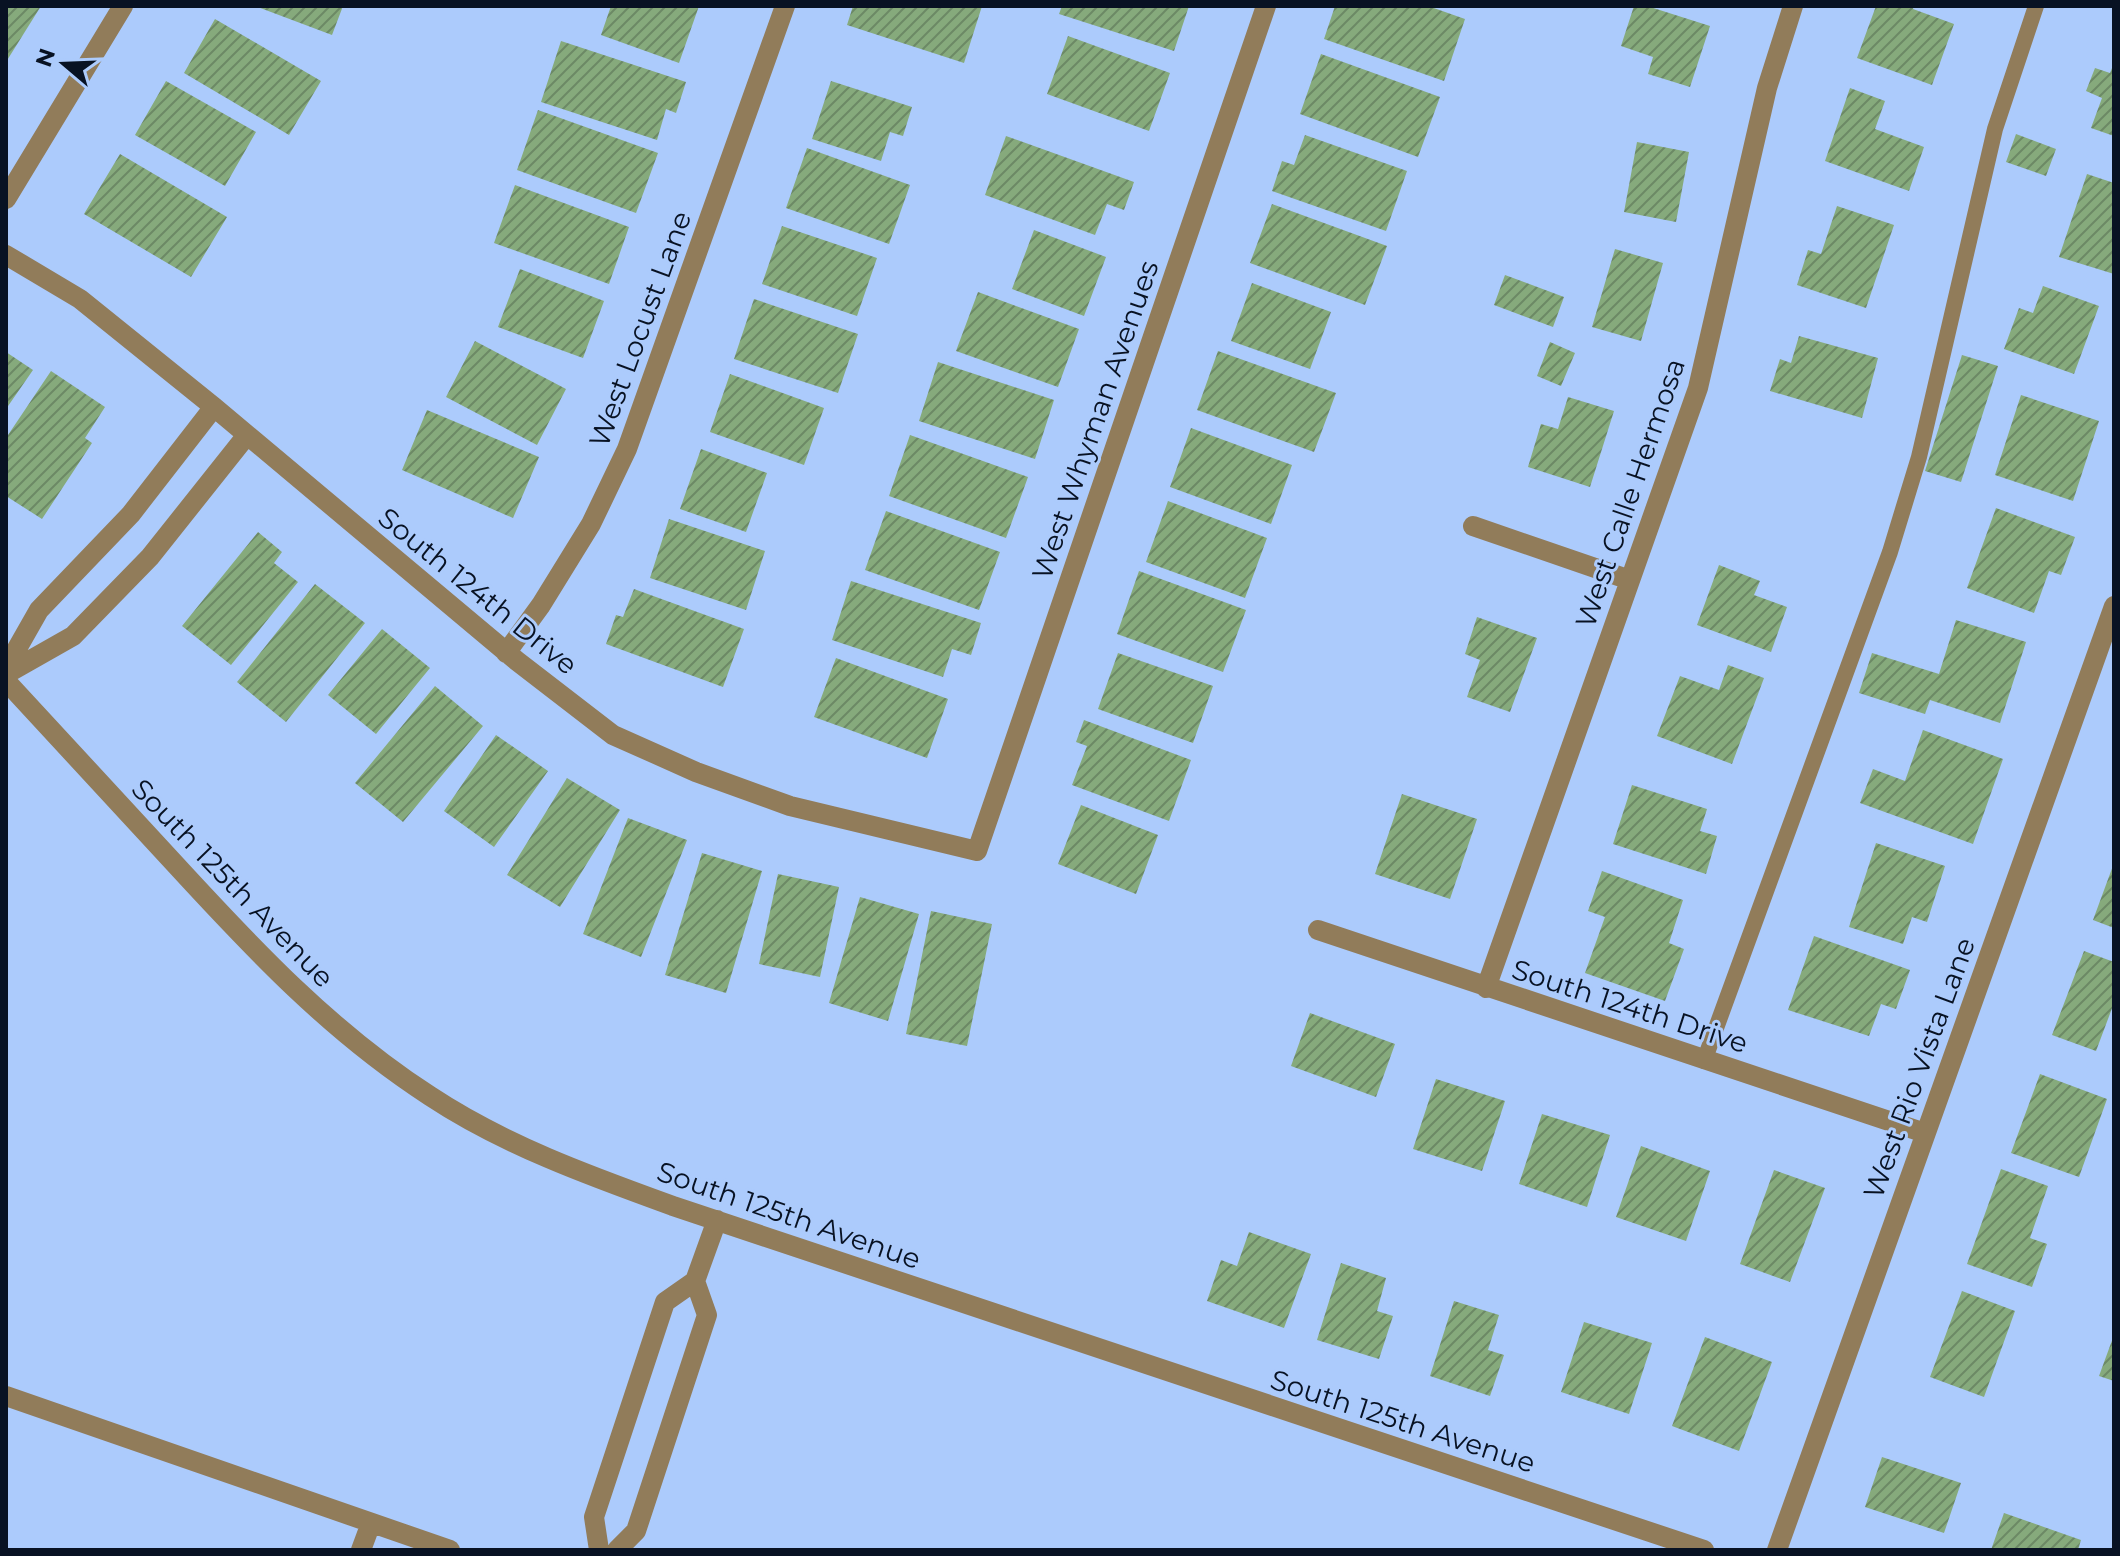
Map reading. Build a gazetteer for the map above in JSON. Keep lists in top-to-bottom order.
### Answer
{
  "streets": {
    "street": [
      "West Locust Lane",
      "West Whyman Avenues",
      "West Calle Hermosa",
      "South 124th Drive",
      "South 125th Avenue",
      "West Rio Vista Lane"
    ]
  },
  "crossings": [
    ["West Locust Lane", "South 124th Drive"],
    ["West Whyman Avenues", "South 124th Drive"],
    ["West Calle Hermosa", "South 124th Drive"],
    ["South 124th Drive", "West Rio Vista Lane"]
  ],
  "north": "left"
}
